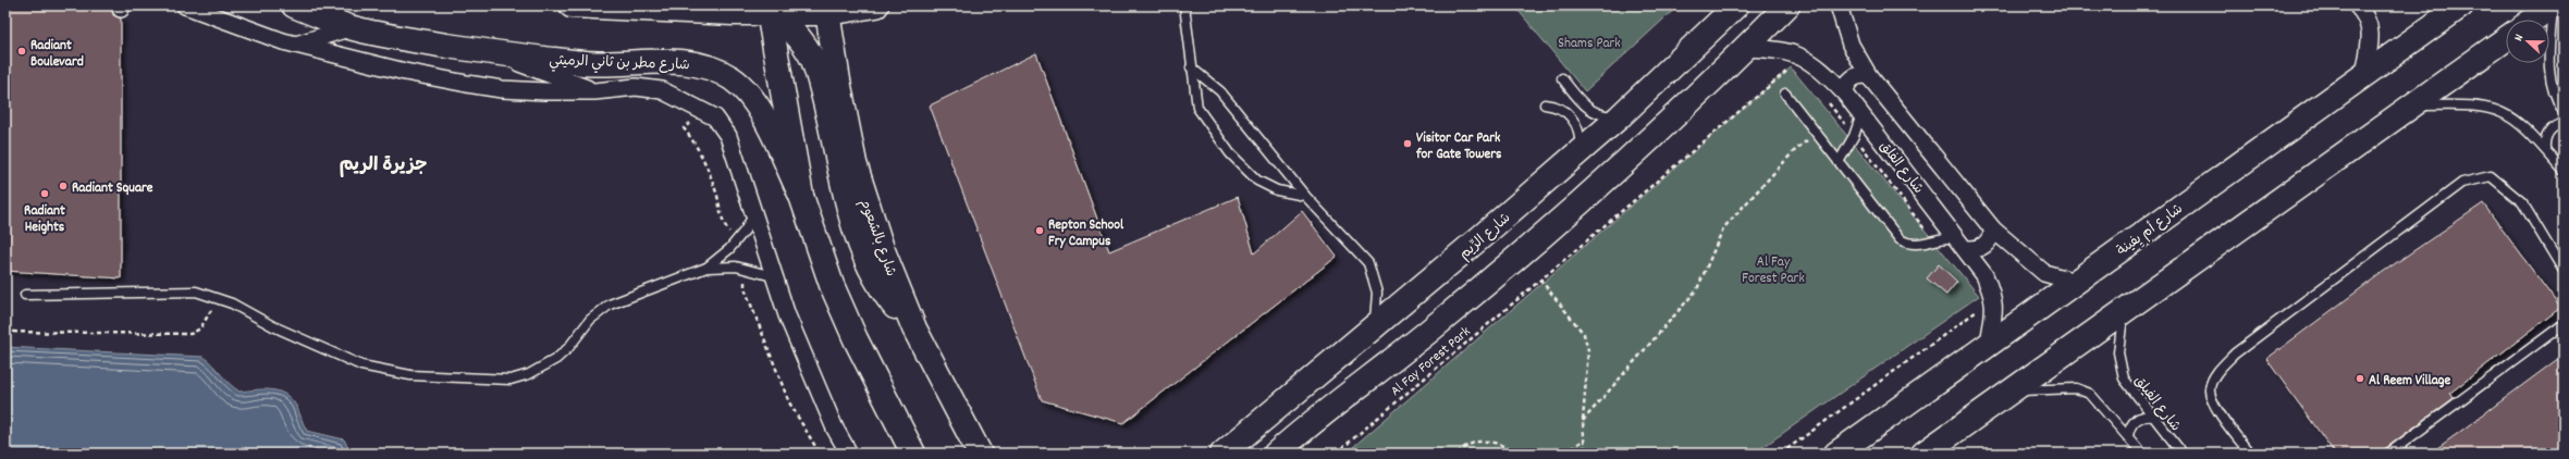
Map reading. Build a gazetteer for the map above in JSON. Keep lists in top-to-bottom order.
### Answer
{
  "streets": {
    "main road": [
      "شارع مطر بن ثاني الرميثي",
      "شارع أم يِفينة",
      "شارع الرِّيم",
      "شارع بالشعوم"
    ],
    "street": ["شارع الفلق"],
    "lane": ["شارع الفيلق"],
    "path": ["Al Fay Forest Park"]
  },
  "crossings": [
    ["شارع الفلق", "شارع أم يِفينة"]
  ],
  "districts": ["جزيرة الريم"],
  "parks": ["Shams Park", "Al Fay Forest Park"],
  "places": [
    "Radiant Boulevard",
    "Visitor Car Park for Gate Towers",
    "Radiant Square",
    "Radiant Heights",
    "Repton School Fry Campus",
    "Al Reem Village"
  ],
  "north": "left"
}
